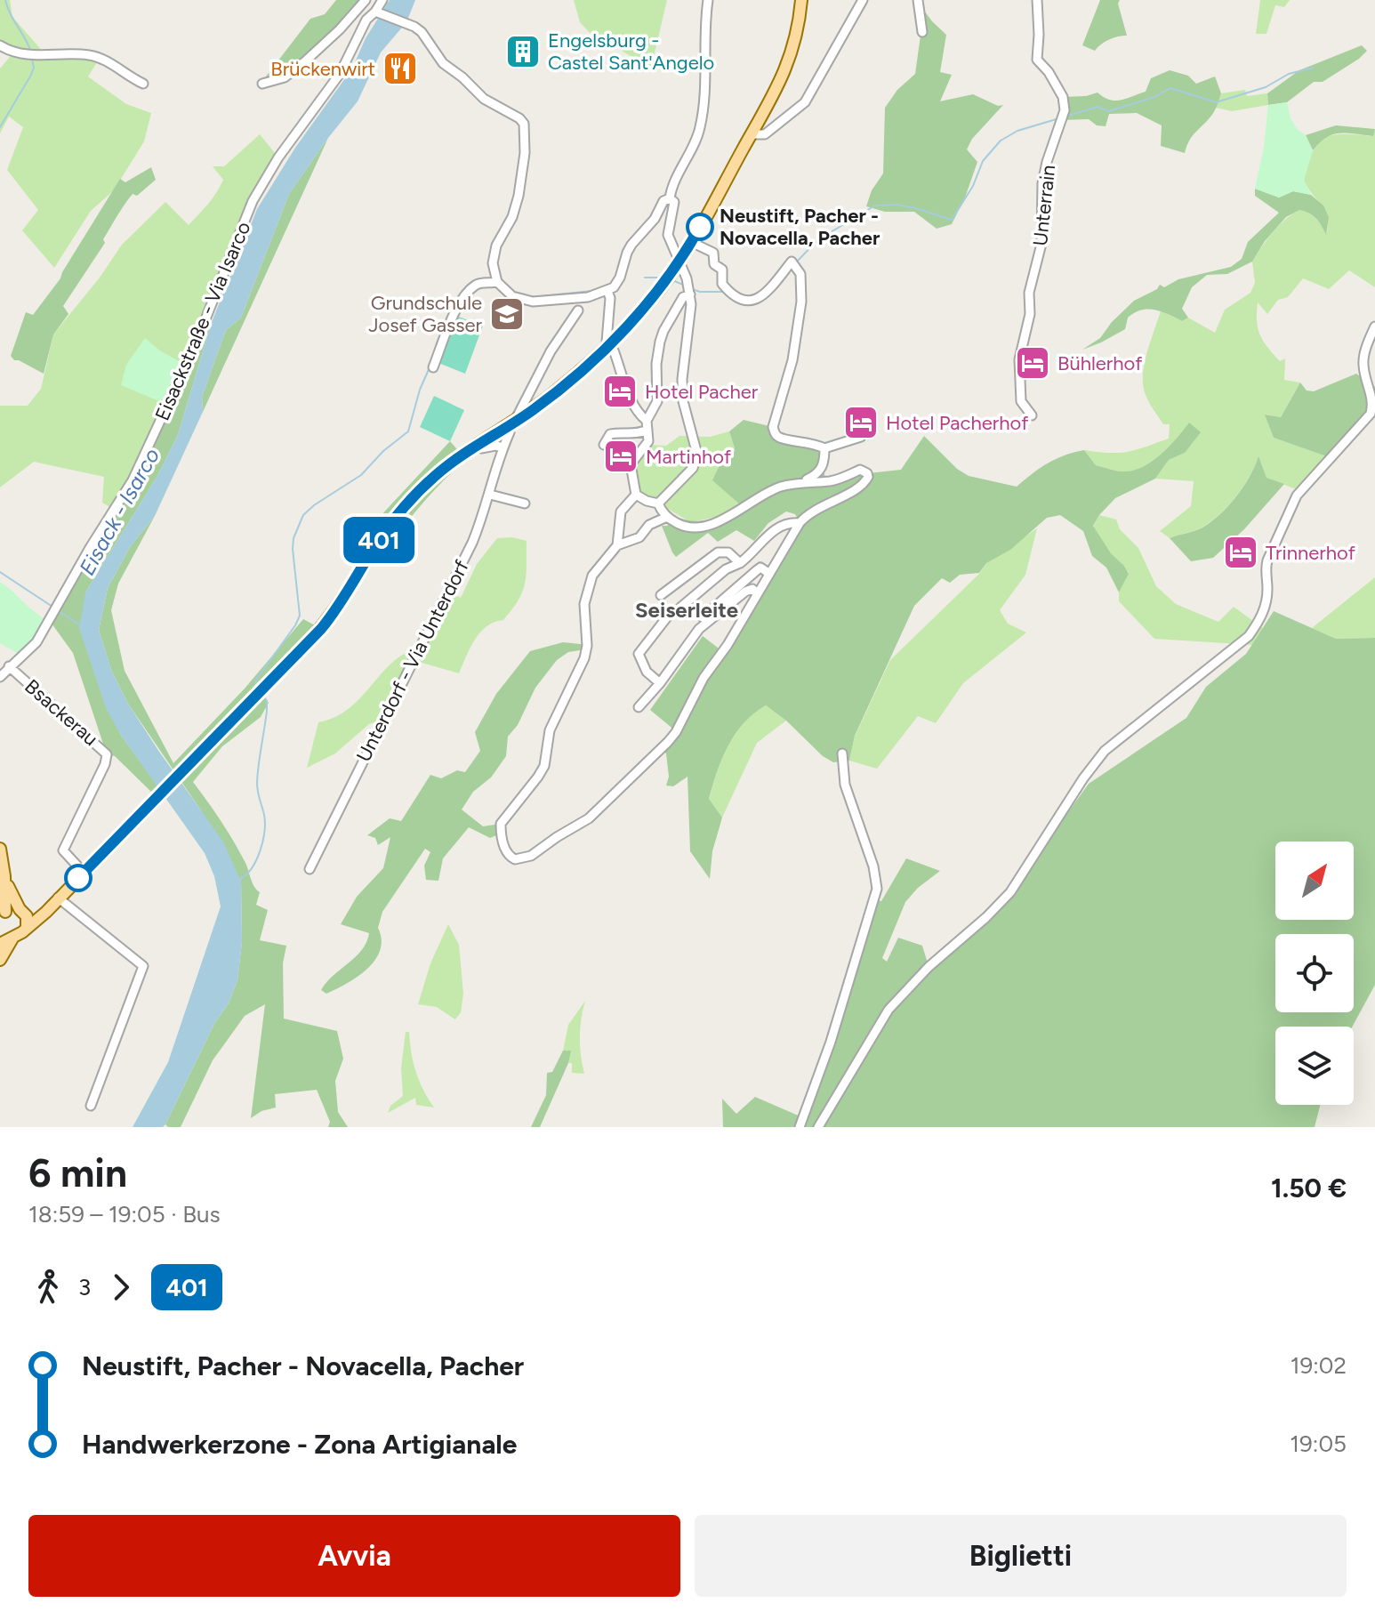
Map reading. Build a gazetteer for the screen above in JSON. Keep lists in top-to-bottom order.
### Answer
{
  "streets": {
    "street": [
      "Unterrain",
      "Eisackstraße - Via Isarco",
      "Unterdorf - Via Unterdorf",
      "Bsackerau"
    ]
  },
  "crossings": [
    ["Eisackstraße - Via Isarco", "Bsackerau"]
  ],
  "districts": ["Seiserleite"],
  "water": ["Eisack - Isarco"],
  "places": {
    "building": ["Engelsburg - Castel Sant'Angelo"],
    "restaurant": ["Brückenwirt"],
    "other": ["Neustift, Pacher - Novacella, Pacher"],
    "school or university": ["Grundschule Josef Gasser"],
    "hotel": [
      "Bühlerhof",
      "Hotel Pacher",
      "Hotel Pacherhof",
      "Martinhof",
      "Trinnerhof"
    ]
  },
  "lines": ["bus line 401"],
  "north": "top right",
  "page": {
    "on_map": "401",
    "heading": ["6 min", "18:59 – 19:05 · Bus", "1.50 €"],
    "legs": ["3", "401"],
    "list": [
      {
        "name": "Neustift, Pacher - Novacella, Pacher",
        "value": "19:02"
      },
      {
        "name": "Handwerkerzone - Zona Artigianale",
        "value": "19:05"
      }
    ],
    "buttons": ["Avvia", "Biglietti"]
  }
}
